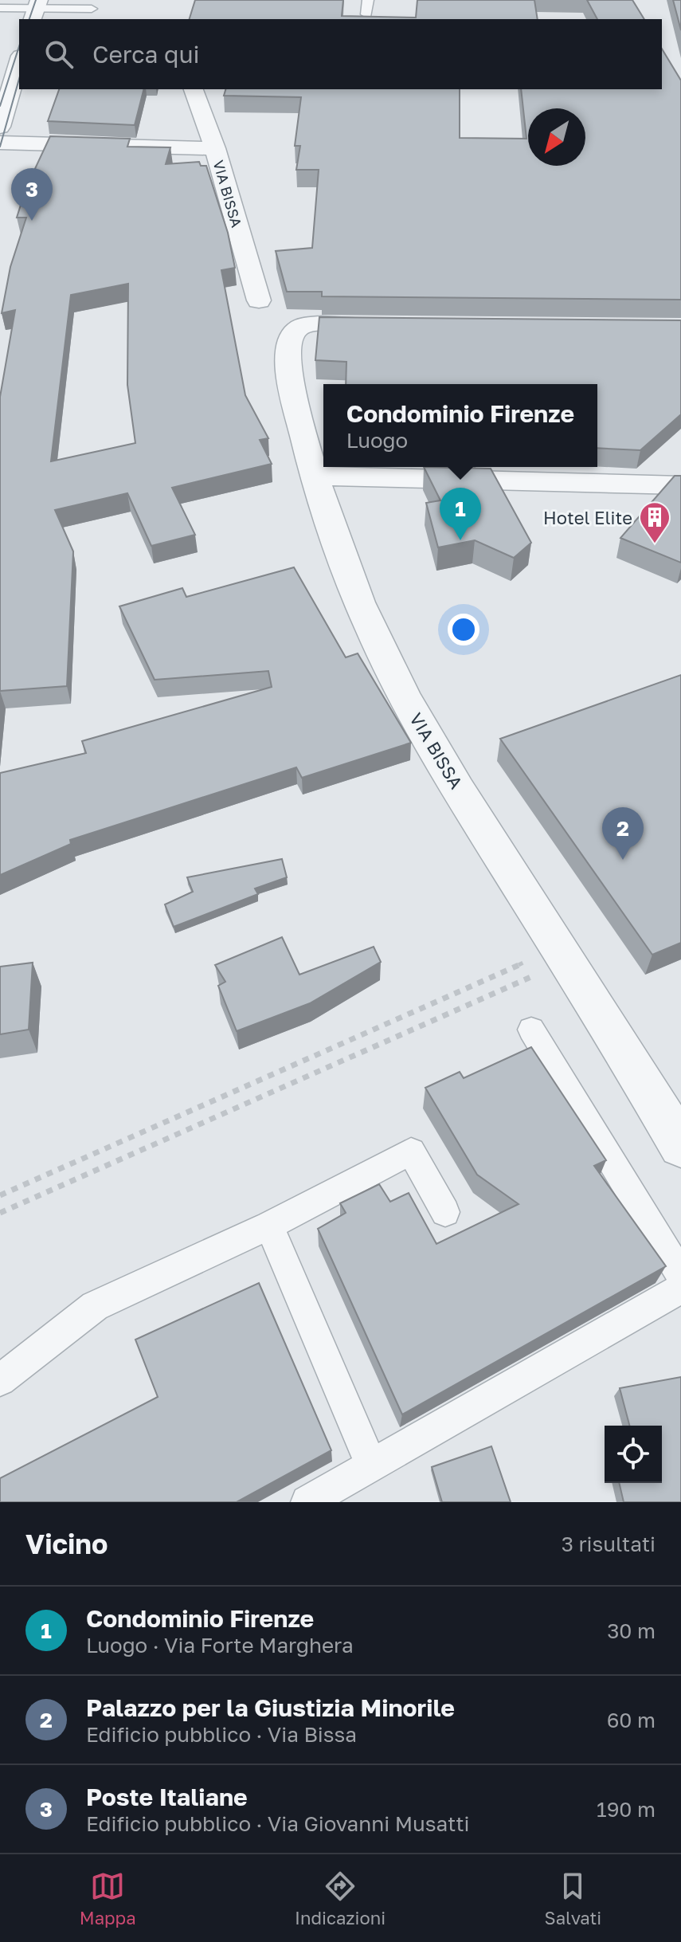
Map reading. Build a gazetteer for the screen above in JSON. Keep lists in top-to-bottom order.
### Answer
{
  "streets": {
    "street": ["VIA BISSA"]
  },
  "places": {
    "building": ["Hotel Elite"]
  },
  "north": "bottom left",
  "page": {
    "search": "Cerca qui",
    "pins": ["3", "1", "2"],
    "popup": ["Condominio Firenze", "Luogo"],
    "heading": ["Vicino", "3 risultati"],
    "list": [
      {
        "mark": "1",
        "name": "Condominio Firenze",
        "note": "Luogo · Via Forte Marghera",
        "value": "30 m"
      },
      {
        "mark": "2",
        "name": "Palazzo per la Giustizia Minorile",
        "note": "Edificio pubblico · Via Bissa",
        "value": "60 m"
      },
      {
        "mark": "3",
        "name": "Poste Italiane",
        "note": "Edificio pubblico · Via Giovanni Musatti",
        "value": "190 m"
      }
    ],
    "nav": ["Mappa", "Indicazioni", "Salvati"]
  }
}
